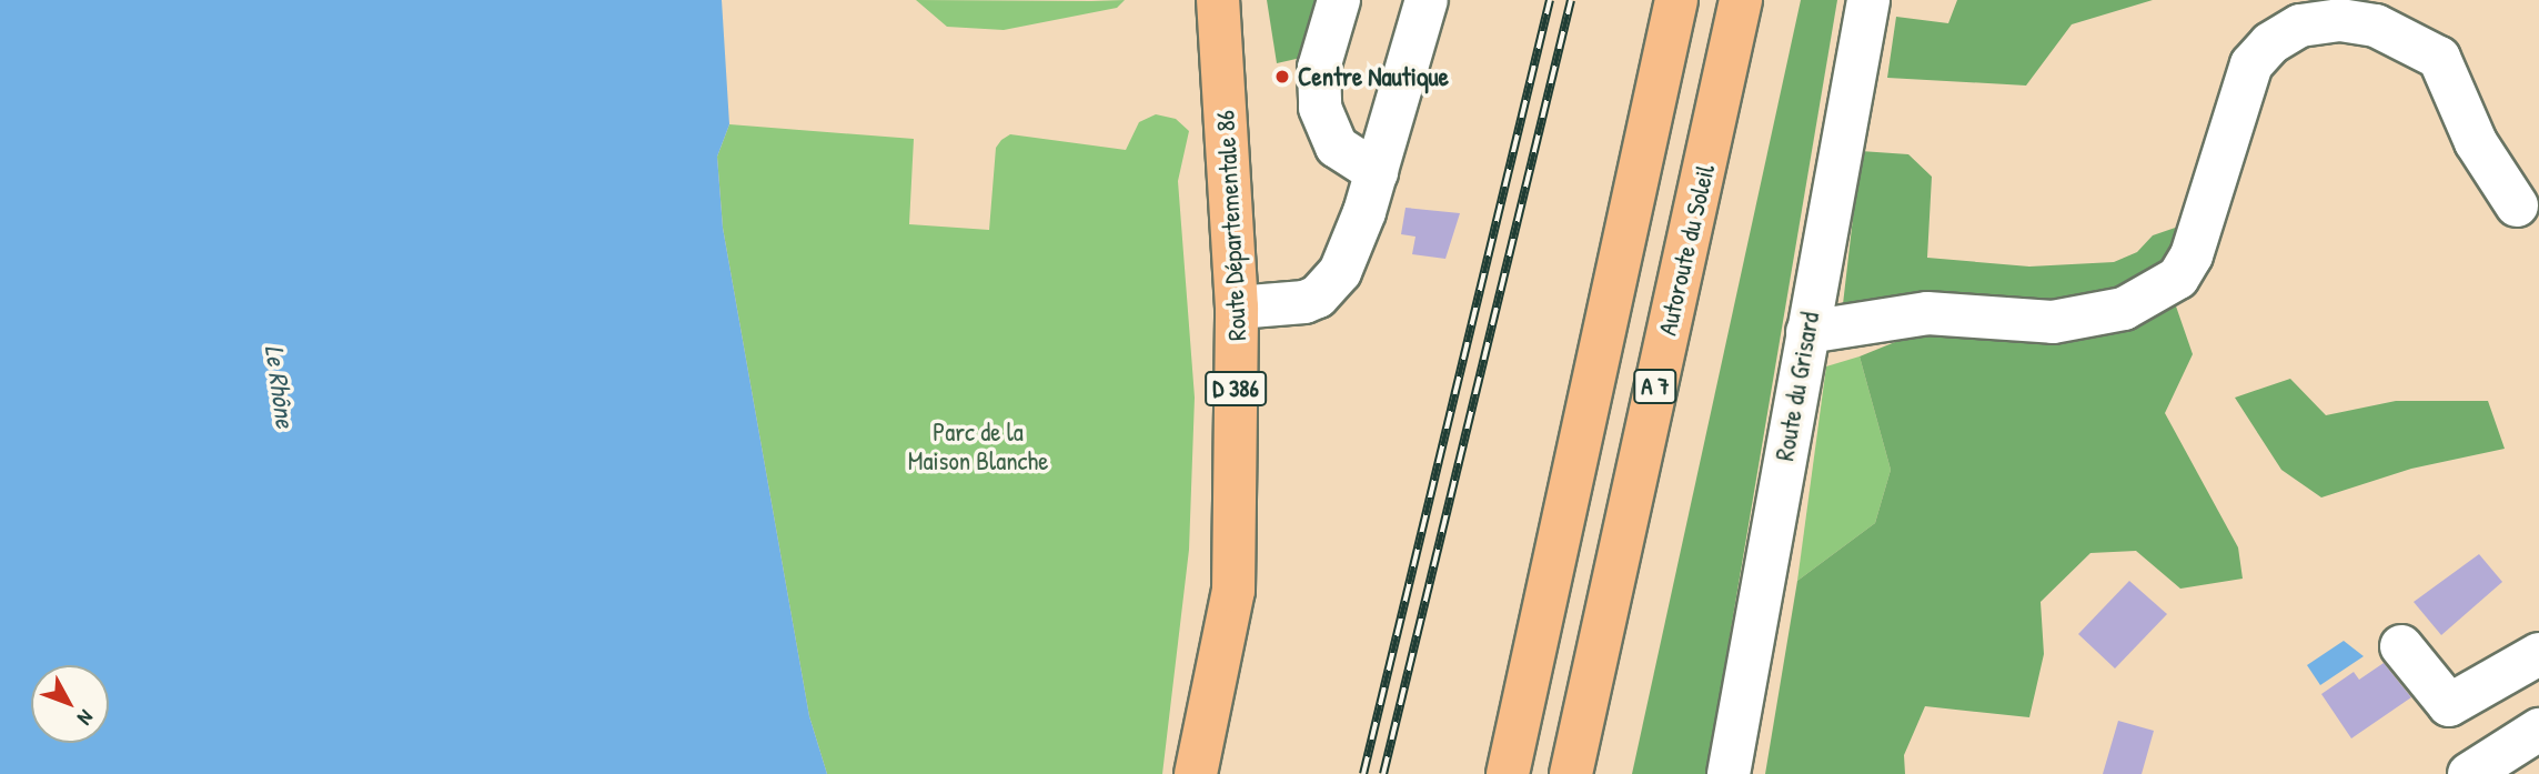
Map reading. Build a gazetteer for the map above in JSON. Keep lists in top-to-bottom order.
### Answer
{
  "streets": {
    "main road": [
      "Route Départementale 86",
      "Autoroute du Soleil",
      "A 7",
      "D 386"
    ],
    "street": ["Route du Grisard"]
  },
  "water": ["Le Rhône"],
  "parks": ["Parc de la Maison Blanche"],
  "places": ["Centre Nautique"],
  "north": "bottom right"
}
